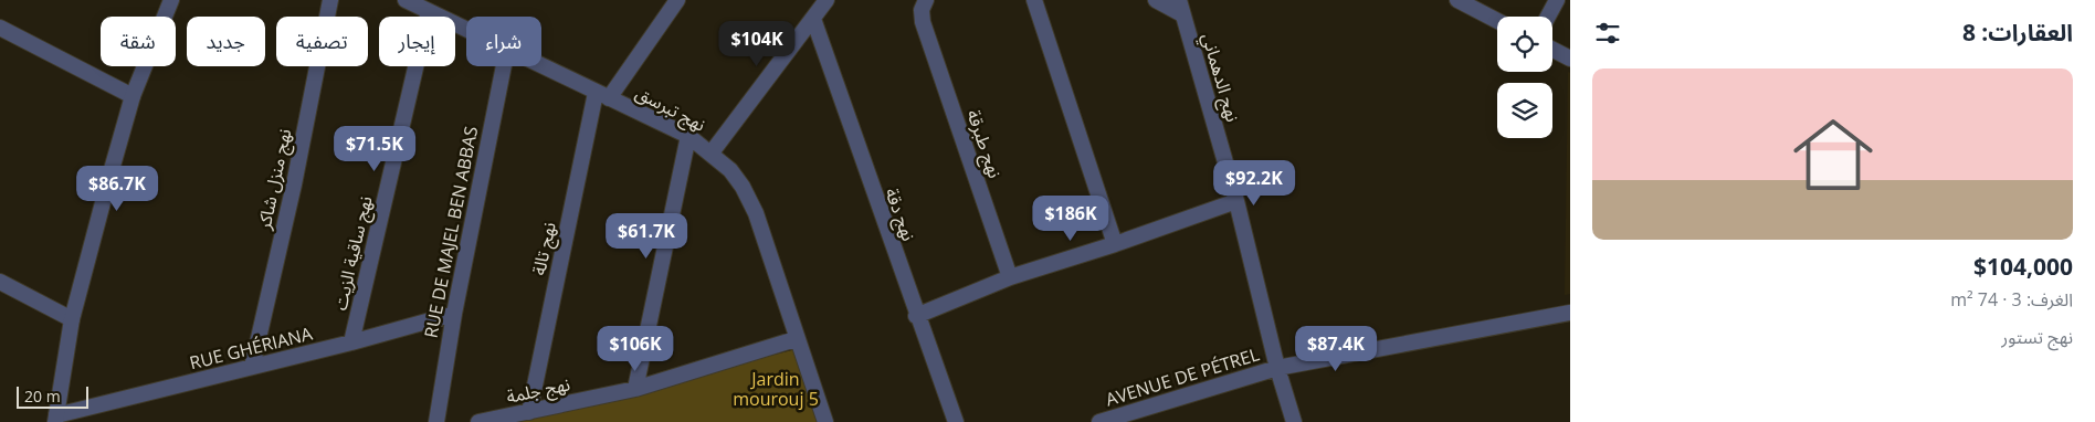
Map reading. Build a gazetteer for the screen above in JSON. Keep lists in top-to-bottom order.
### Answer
{
  "streets": {
    "street": [
      "نهج الدهماني",
      "نهج تبرسق",
      "نهج طبرقة",
      "نهج منزل شاكر",
      "نهج دقة",
      "RUE DE MAJEL BEN ABBAS",
      "نهج تالة",
      "نهج ساقية الزيت",
      "RUE GHÉRIANA",
      "AVENUE DE PÉTREL",
      "نهج جلمة"
    ]
  },
  "crossings": [
    ["نهج الدهماني", "AVENUE DE PÉTREL"],
    ["نهج تبرسق", "نهج تالة"],
    ["نهج تبرسق", "نهج ساقية الزيت"],
    ["نهج تبرسق", "نهج جلمة"],
    ["نهج منزل شاكر", "RUE GHÉRIANA"],
    ["RUE DE MAJEL BEN ABBAS", "RUE GHÉRIANA"],
    ["نهج تالة", "نهج جلمة"],
    ["نهج ساقية الزيت", "RUE GHÉRIANA"]
  ],
  "parks": ["Jardin mourouj 5"],
  "scale_bar": "20 m",
  "page": {
    "heading": "العقارات: 8",
    "chip": [
      "شراء",
      "إيجار",
      "تصفية",
      "جديد",
      "شقة"
    ],
    "price": [
      "$104K",
      "$71.5K",
      "$92.2K",
      "$86.7K",
      "$186K",
      "$61.7K",
      "$106K",
      "$87.4K"
    ],
    "list": [
      {
        "name": "$104,000",
        "note": "الغرف: 3 · 74 m² · نهج تستور"
      }
    ],
    "scale": "20 m"
  }
}
